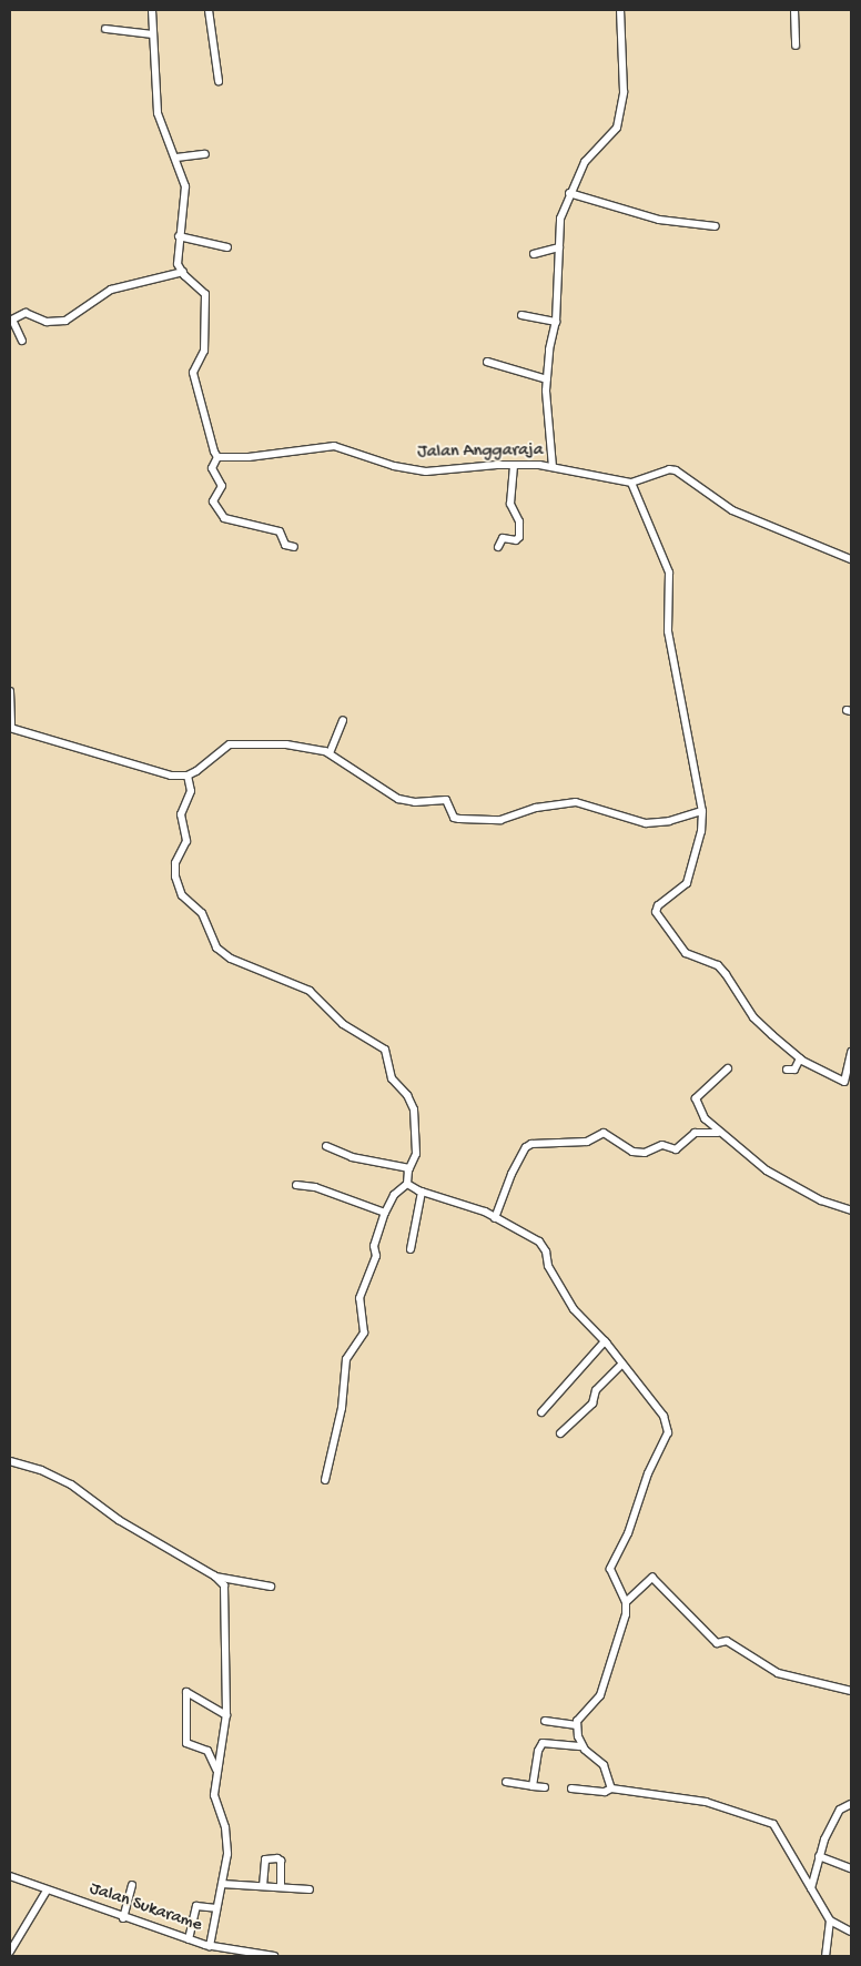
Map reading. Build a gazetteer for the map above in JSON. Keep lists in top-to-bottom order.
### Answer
{
  "streets": {
    "street": ["Jalan Anggaraja", "Jalan Sukarame"]
  }
}
